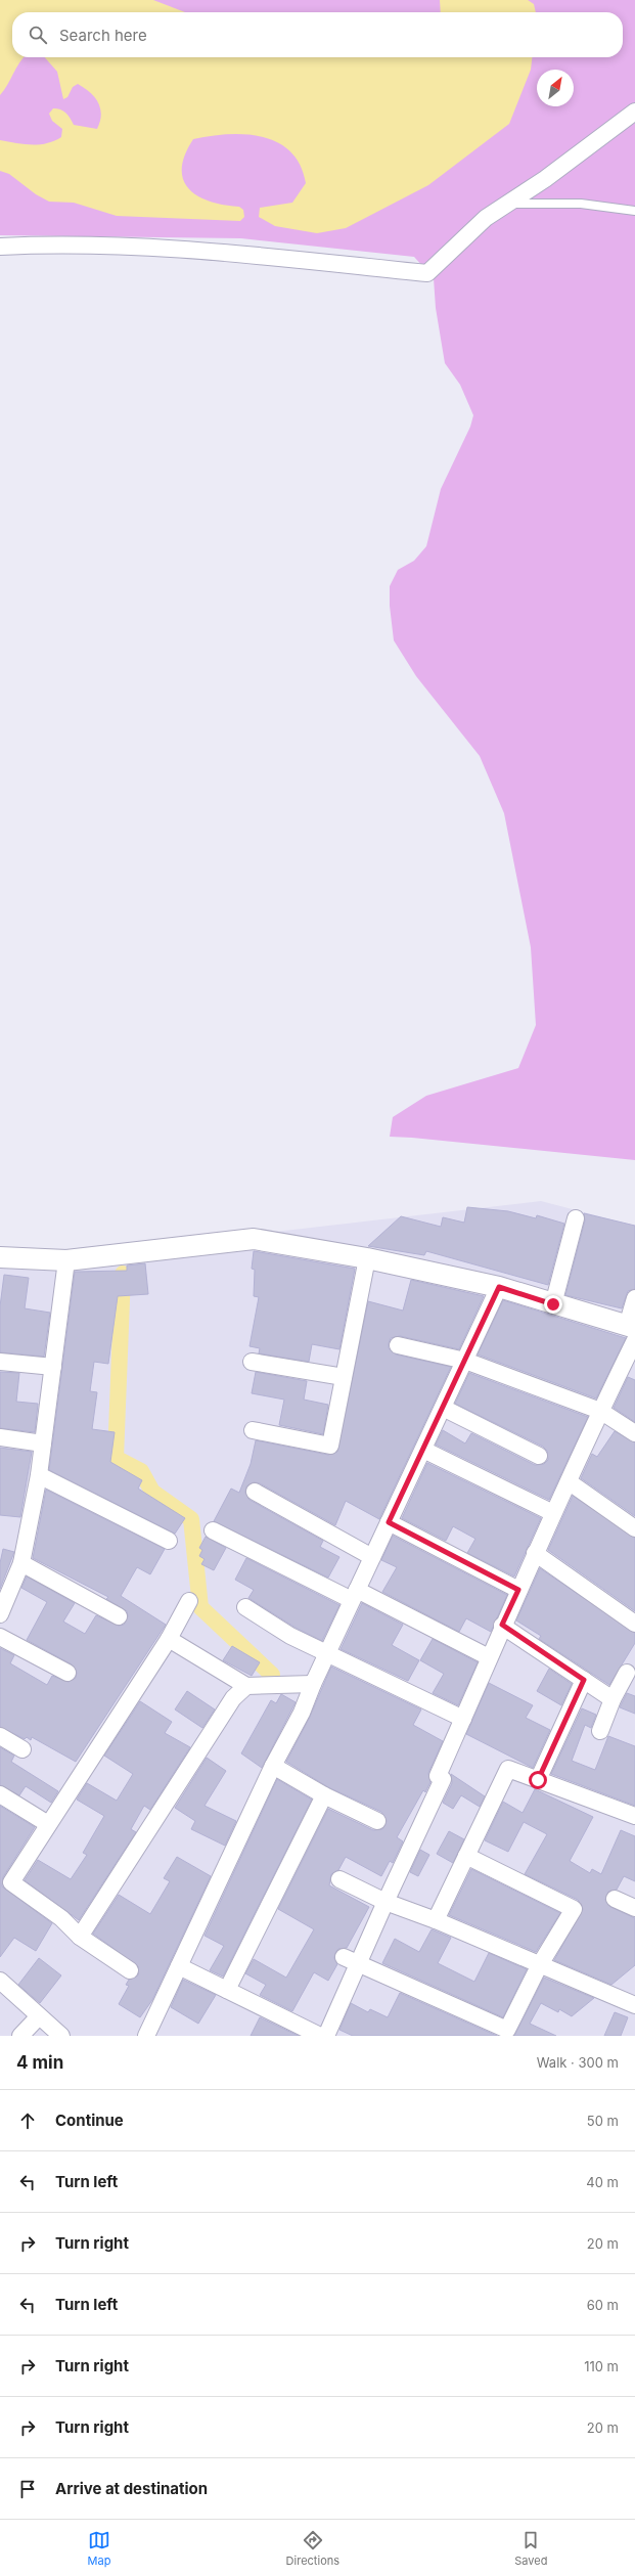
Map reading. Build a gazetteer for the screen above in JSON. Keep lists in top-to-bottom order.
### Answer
{
  "north": "top right",
  "page": {
    "search": "Search here",
    "heading": ["4 min", "Walk · 300 m"],
    "list": [
      ["Continue", "50 m"],
      ["Turn left", "40 m"],
      ["Turn right", "20 m"],
      ["Turn left", "60 m"],
      ["Turn right", "110 m"],
      ["Turn right", "20 m"],
      "Arrive at destination"
    ],
    "nav": ["Map", "Directions", "Saved"]
  }
}
